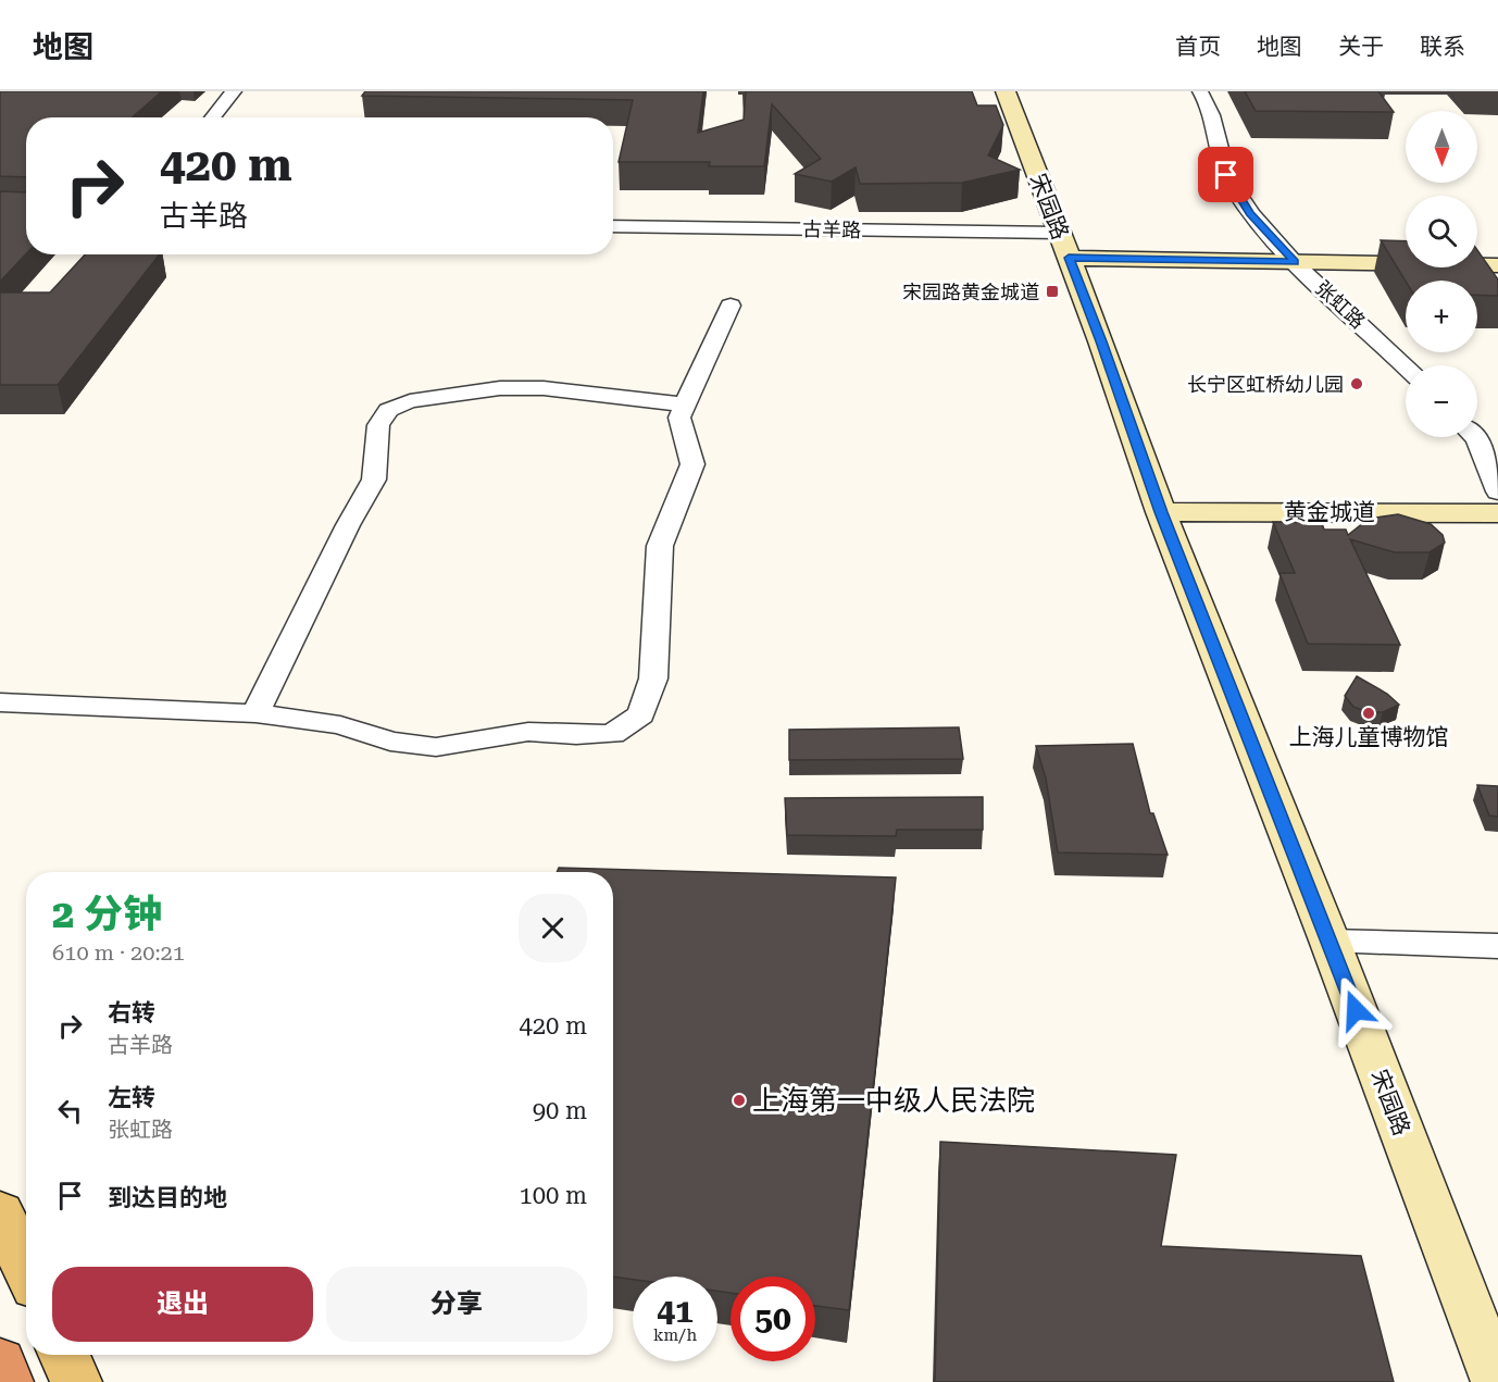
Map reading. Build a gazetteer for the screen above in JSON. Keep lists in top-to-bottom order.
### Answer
{
  "streets": {
    "main road": ["宋园路", "古羊路", "黄金城道"],
    "street": ["张虹路"]
  },
  "crossings": [
    ["宋园路", "古羊路"],
    ["宋园路", "黄金城道"],
    ["古羊路", "张虹路"]
  ],
  "places": {
    "transit": ["宋园路黄金城道"],
    "other": ["长宁区虹桥幼儿园", "上海儿童博物馆", "上海第一中级人民法院"]
  },
  "north": "bottom",
  "page": {
    "header": "地图",
    "nav": [
      "首页",
      "地图",
      "关于",
      "联系"
    ],
    "map_buttons": ["+", "−"],
    "turn": ["420 m", "古羊路"],
    "heading": ["2 分钟", "610 m · 20:21"],
    "list": [
      {
        "name": "右转",
        "note": "古羊路",
        "value": "420 m"
      },
      {
        "name": "左转",
        "note": "张虹路",
        "value": "90 m"
      },
      {
        "name": "到达目的地",
        "value": "100 m"
      }
    ],
    "buttons": ["退出", "分享"],
    "speed": "41 km/h",
    "limit": "50"
  }
}
